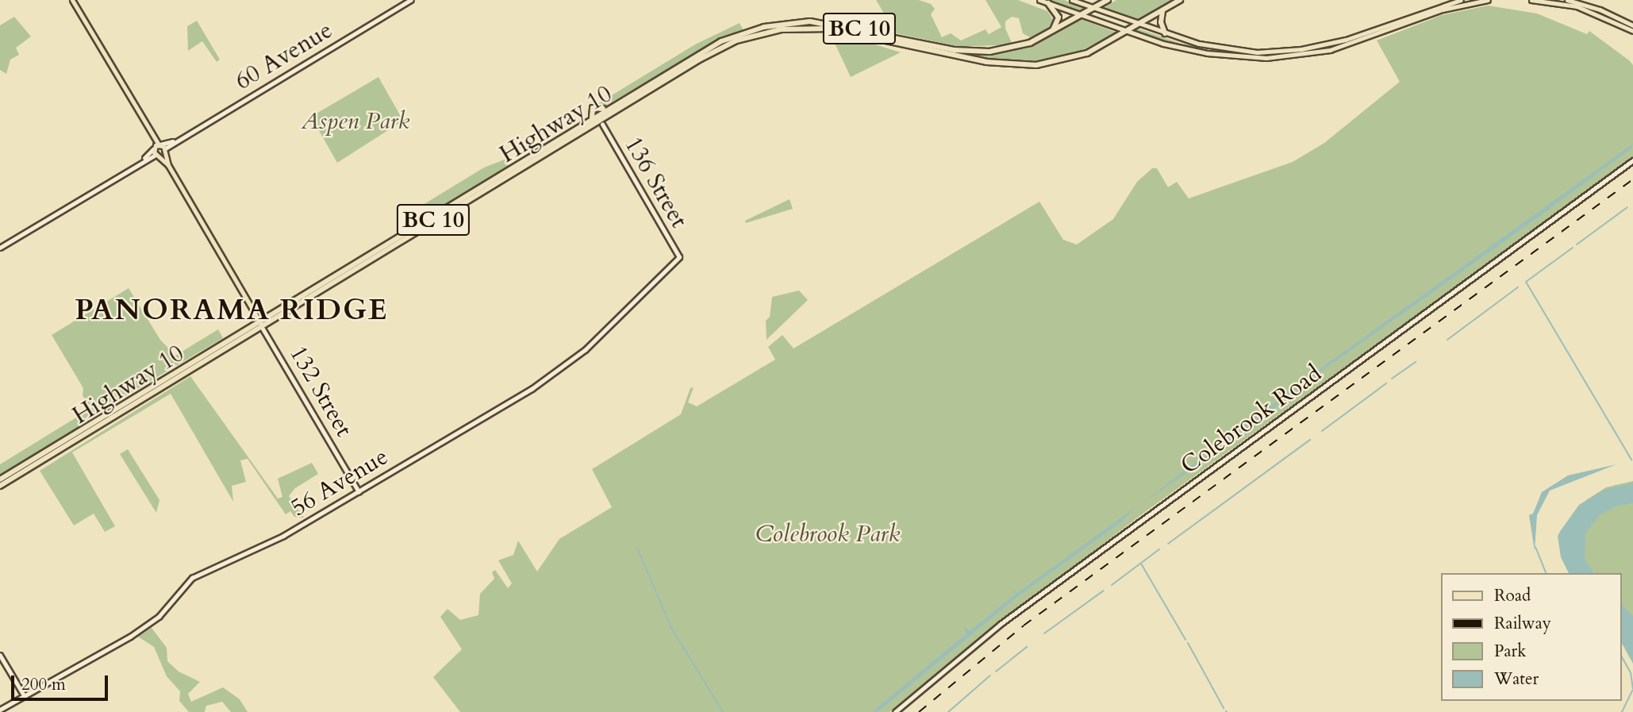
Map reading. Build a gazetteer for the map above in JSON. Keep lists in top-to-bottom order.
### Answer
{
  "streets": {
    "highway": ["BC 10", "Highway 10"],
    "main road": ["132 Street"],
    "street": [
      "60 Avenue",
      "136 Street",
      "Colebrook Road",
      "56 Avenue"
    ]
  },
  "crossings": [
    ["60 Avenue", "132 Street"],
    ["Highway 10", "132 Street"],
    ["136 Street", "56 Avenue"],
    ["132 Street", "56 Avenue"]
  ],
  "districts": ["PANORAMA RIDGE"],
  "parks": ["Aspen Park", "Colebrook Park"],
  "legend": [
    "Road",
    "Railway",
    "Park",
    "Water"
  ],
  "scale_bar": "200 m"
}
